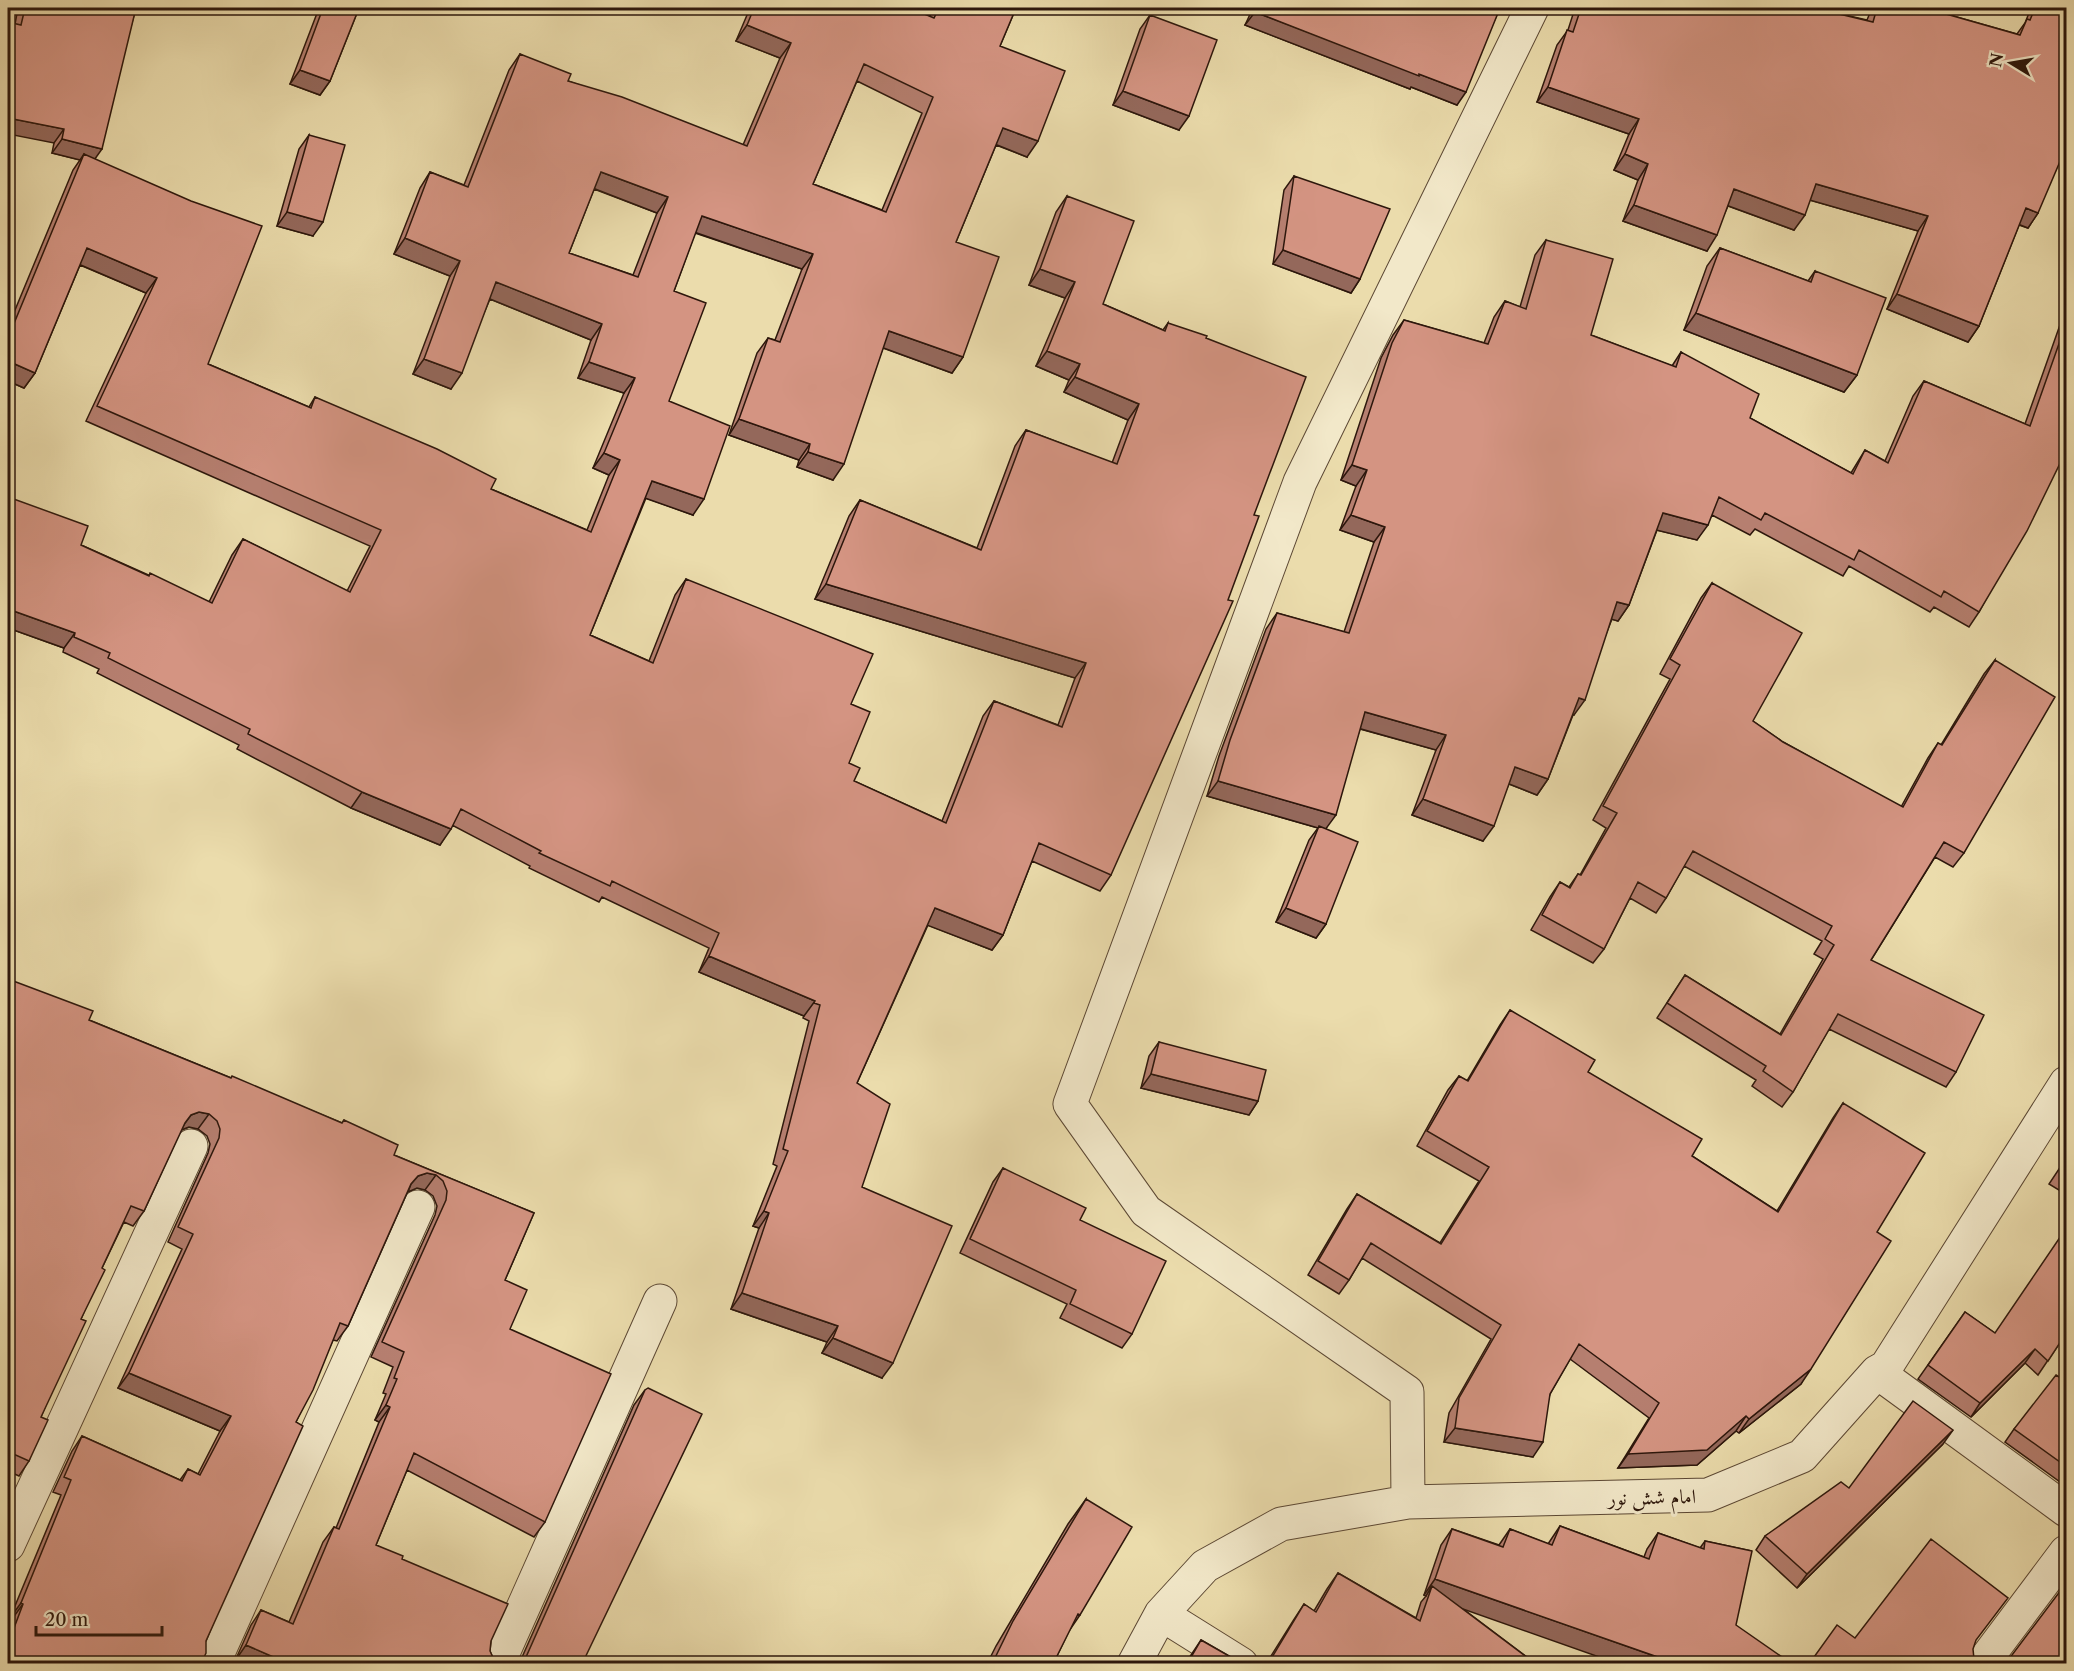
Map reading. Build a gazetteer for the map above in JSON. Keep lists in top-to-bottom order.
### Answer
{
  "streets": {
    "street": ["امام شش نور"]
  },
  "scale_bar": "20 m",
  "north": "left"
}
